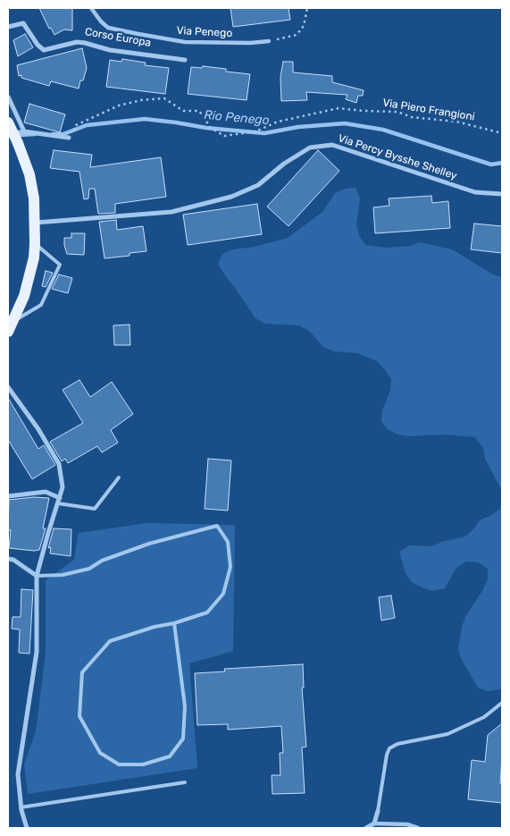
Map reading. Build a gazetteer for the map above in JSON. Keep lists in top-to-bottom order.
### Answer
{
  "streets": {
    "street": ["Via Penego", "Corso Europa", "Via Percy Bysshe Shelley"],
    "path": ["Via Piero Frangioni"]
  },
  "water": ["Rio Penego"]
}
